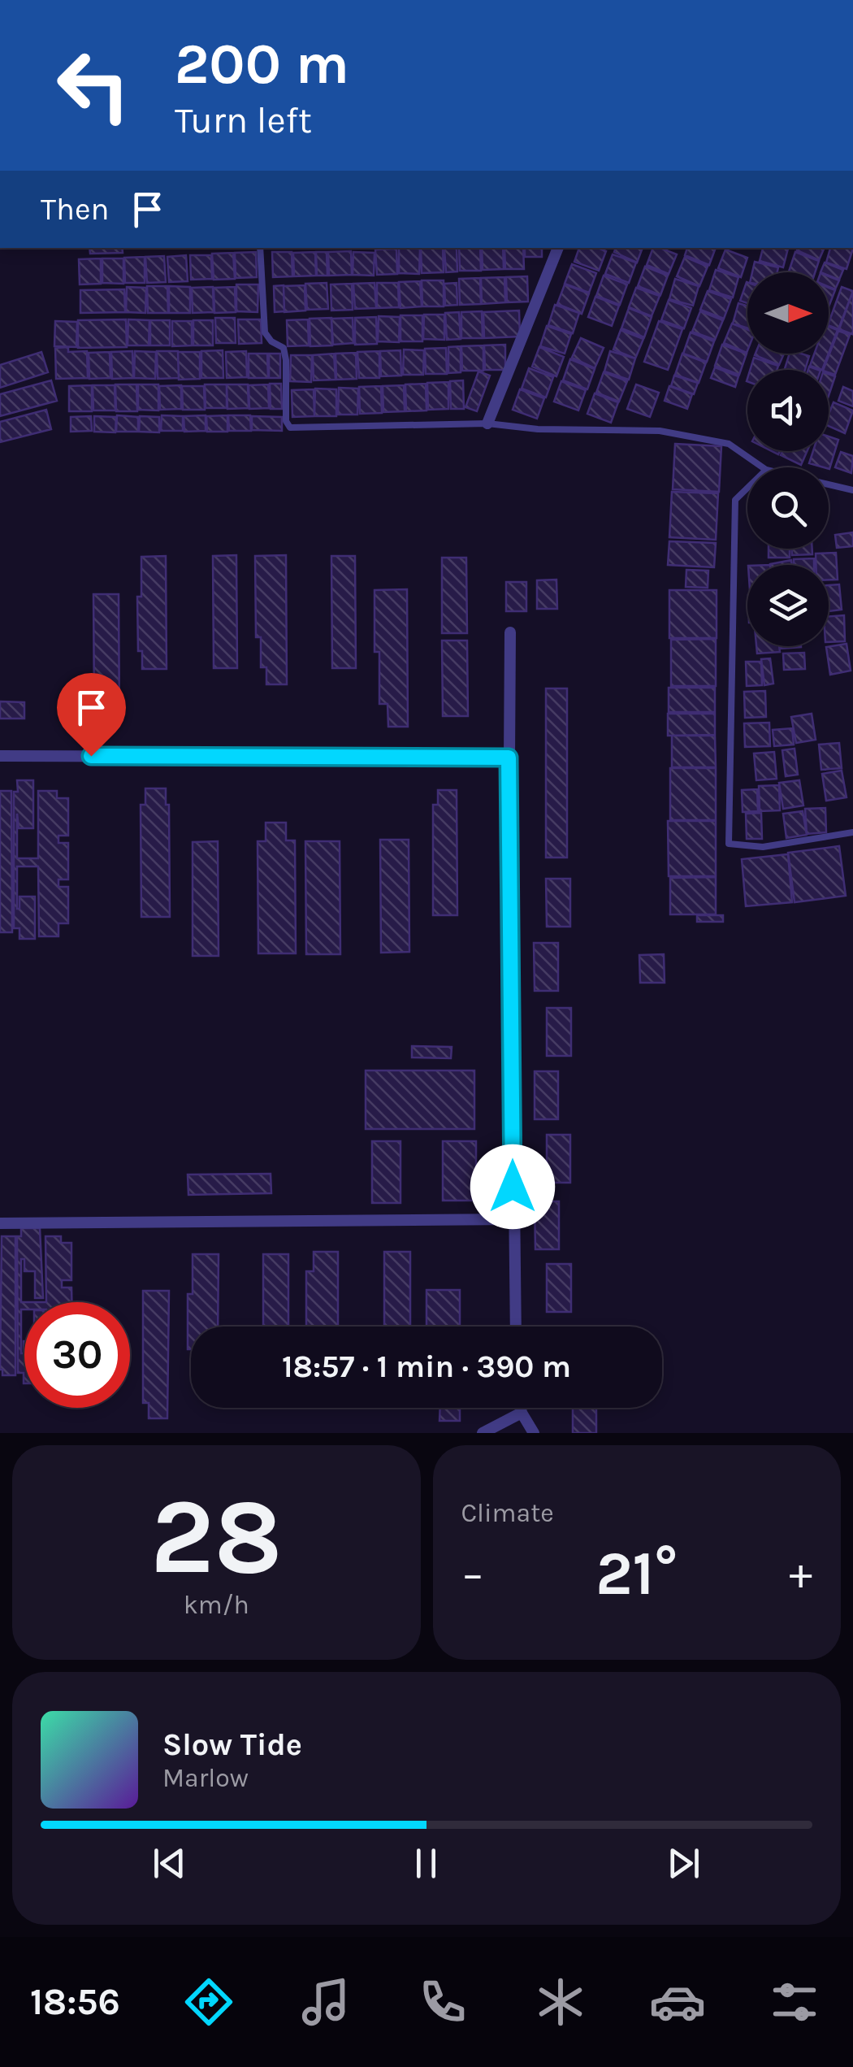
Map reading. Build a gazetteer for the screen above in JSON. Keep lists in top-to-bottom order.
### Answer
{
  "north": "right",
  "page": {
    "turn": ["200 m", "Turn left"],
    "then": "Then",
    "limit": "30",
    "trip": "18:57 · 1 min · 390 m",
    "tile": [
      ["28", "km/h"],
      "Climate"
    ],
    "heat": ["−", "21°", "+"],
    "song": ["Slow Tide", "Marlow"],
    "tabs": "18:56"
  }
}
